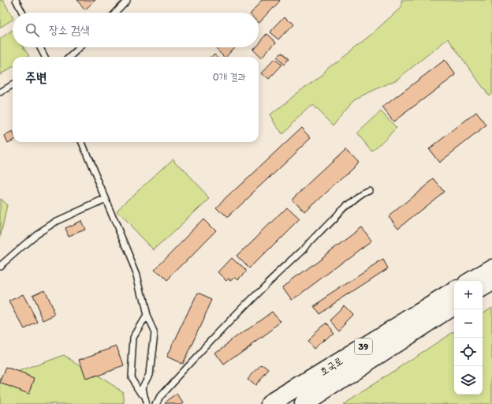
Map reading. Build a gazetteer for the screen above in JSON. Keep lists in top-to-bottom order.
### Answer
{
  "streets": {
    "main road": ["39", "호국로"]
  },
  "page": {
    "search": "장소 검색",
    "heading": ["주변", "0개 결과"],
    "map_buttons": ["+", "−"]
  }
}
